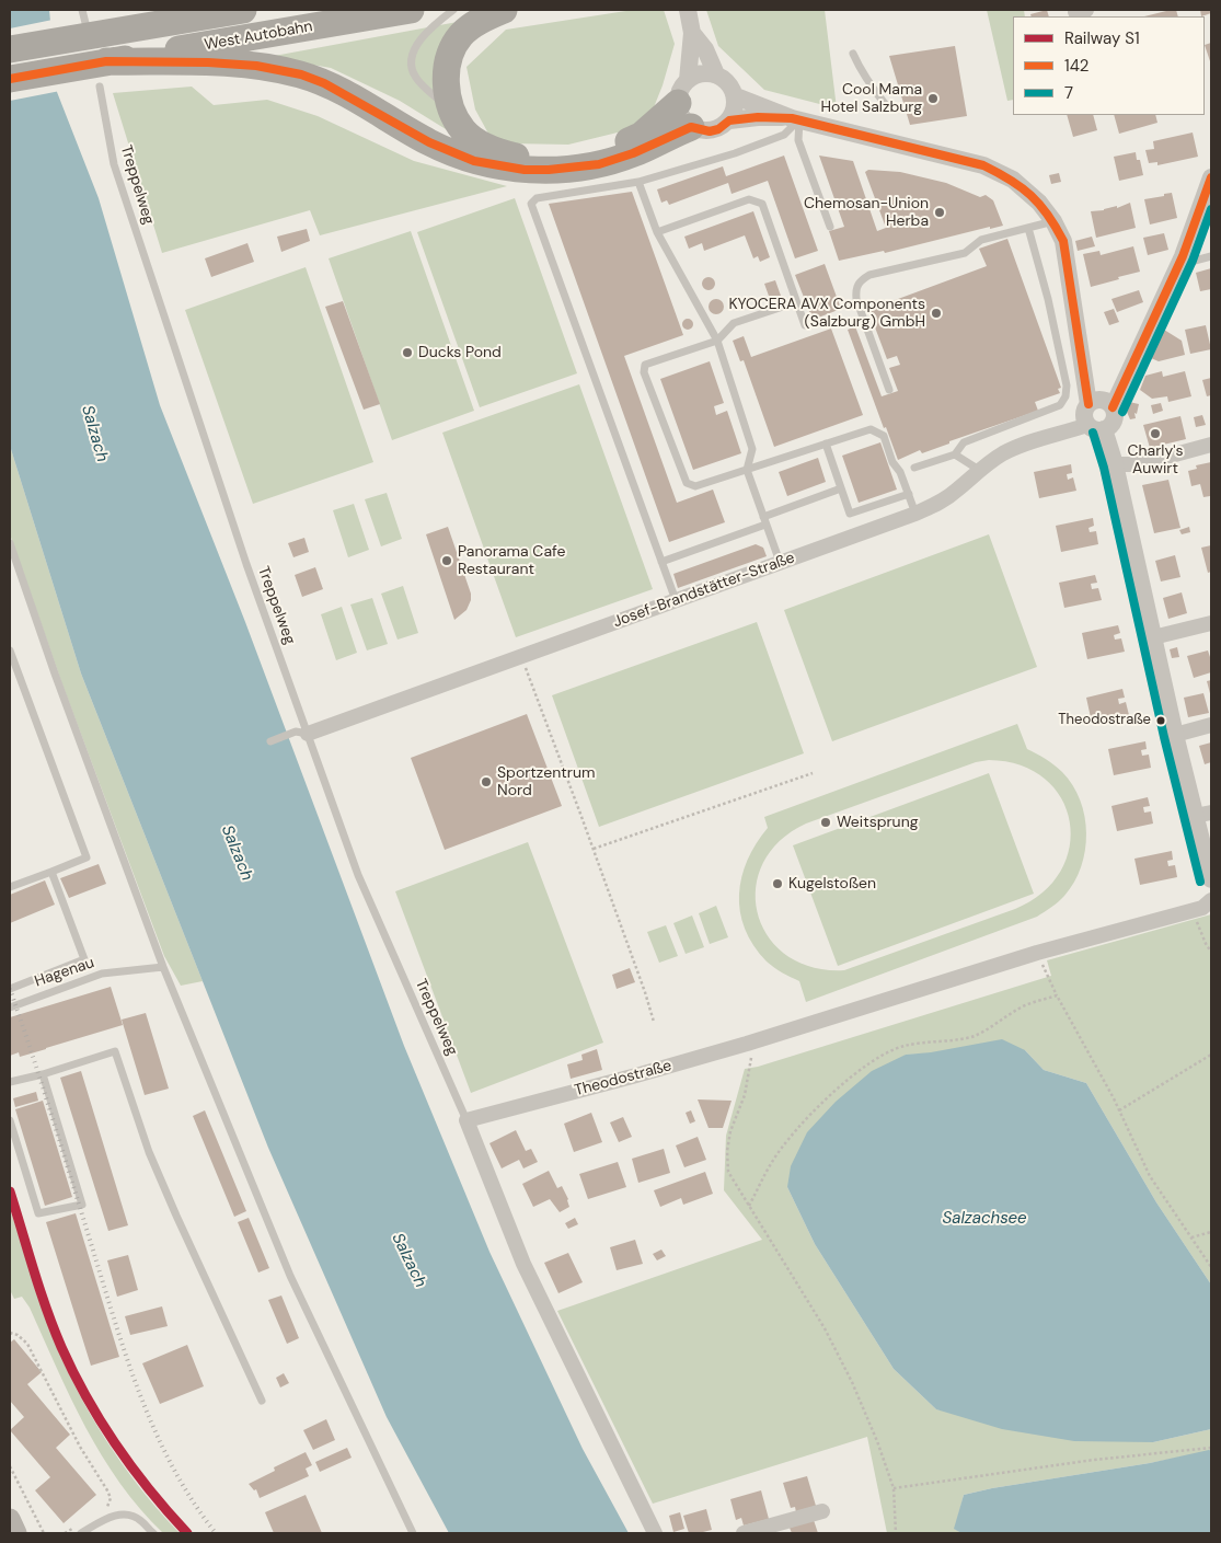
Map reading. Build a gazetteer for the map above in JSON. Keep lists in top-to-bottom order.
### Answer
{
  "streets": {
    "highway": ["West Autobahn"],
    "street": ["Josef-Brandstätter-Straße", "Theodostraße"],
    "lane": ["Treppelweg", "Hagenau"]
  },
  "crossings": [
    ["West Autobahn", "Treppelweg"],
    ["Treppelweg", "Josef-Brandstätter-Straße"],
    ["Treppelweg", "Theodostraße"]
  ],
  "water": ["Salzach", "Salzachsee"],
  "places": [
    "Cool Mama Hotel Salzburg",
    "Chemosan-Union Herba",
    "KYOCERA AVX Components (Salzburg) GmbH",
    "Ducks Pond",
    "Charly's Auwirt",
    "Panorama Cafe Restaurant",
    "Theodostraße",
    "Sportzentrum Nord",
    "Weitsprung",
    "Kugelstoßen"
  ],
  "lines": ["transit line 142", "transit line 7", "rail line S1"],
  "legend": ["Railway S1", "142", "7"]
}
